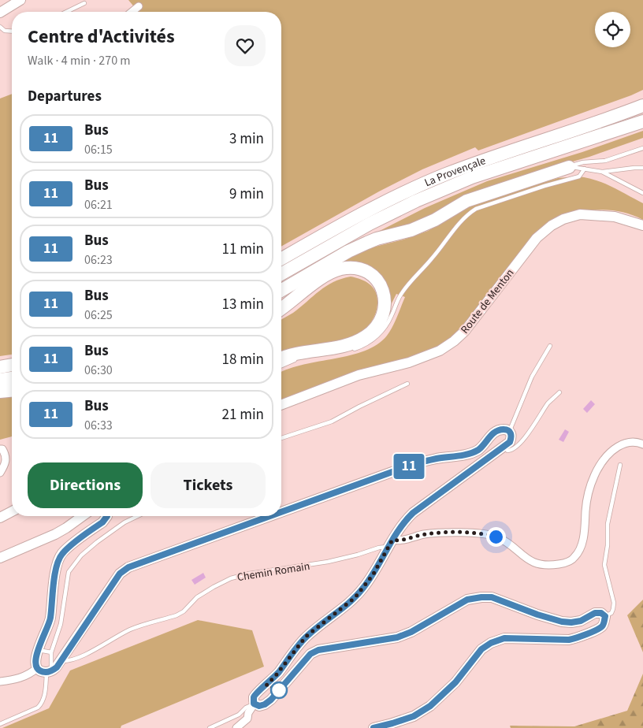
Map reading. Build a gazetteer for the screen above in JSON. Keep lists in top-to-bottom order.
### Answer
{
  "streets": {
    "highway": ["La Provençale"],
    "street": ["Route de Menton"],
    "lane": ["Chemin Romain"]
  },
  "lines": ["bus line 11"],
  "page": {
    "on_map": "11",
    "heading": [
      ["Centre d'Activités", "Walk · 4 min · 270 m"],
      "Departures"
    ],
    "list": [
      {
        "mark": "11",
        "name": "Bus",
        "note": "06:15",
        "value": "3 min"
      },
      {
        "mark": "11",
        "name": "Bus",
        "note": "06:21",
        "value": "9 min"
      },
      {
        "mark": "11",
        "name": "Bus",
        "note": "06:23",
        "value": "11 min"
      },
      {
        "mark": "11",
        "name": "Bus",
        "note": "06:25",
        "value": "13 min"
      },
      {
        "mark": "11",
        "name": "Bus",
        "note": "06:30",
        "value": "18 min"
      },
      {
        "mark": "11",
        "name": "Bus",
        "note": "06:33",
        "value": "21 min"
      }
    ],
    "buttons": ["Directions", "Tickets"]
  }
}
